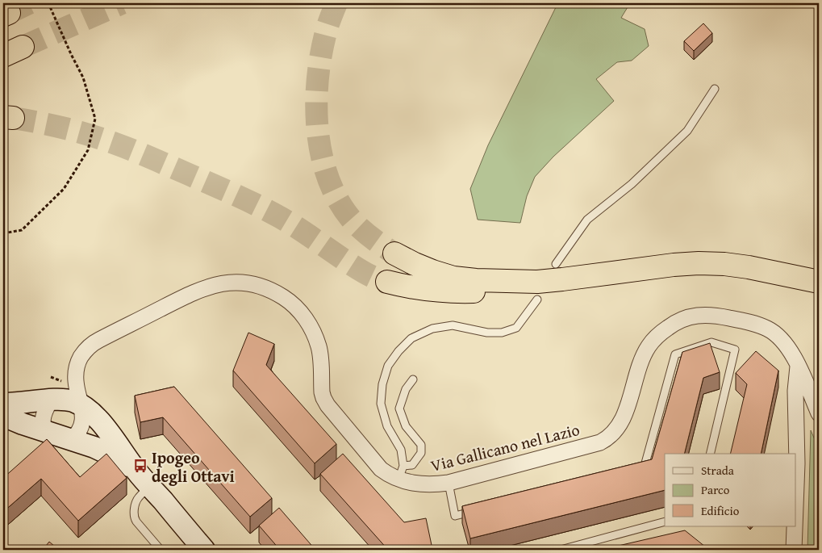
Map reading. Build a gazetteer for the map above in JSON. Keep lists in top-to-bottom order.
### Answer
{
  "streets": {
    "street": ["Via Gallicano nel Lazio"]
  },
  "places": {
    "bus stop": ["Ipogeo degli Ottavi"]
  },
  "legend": ["Strada", "Parco", "Edificio"]
}
